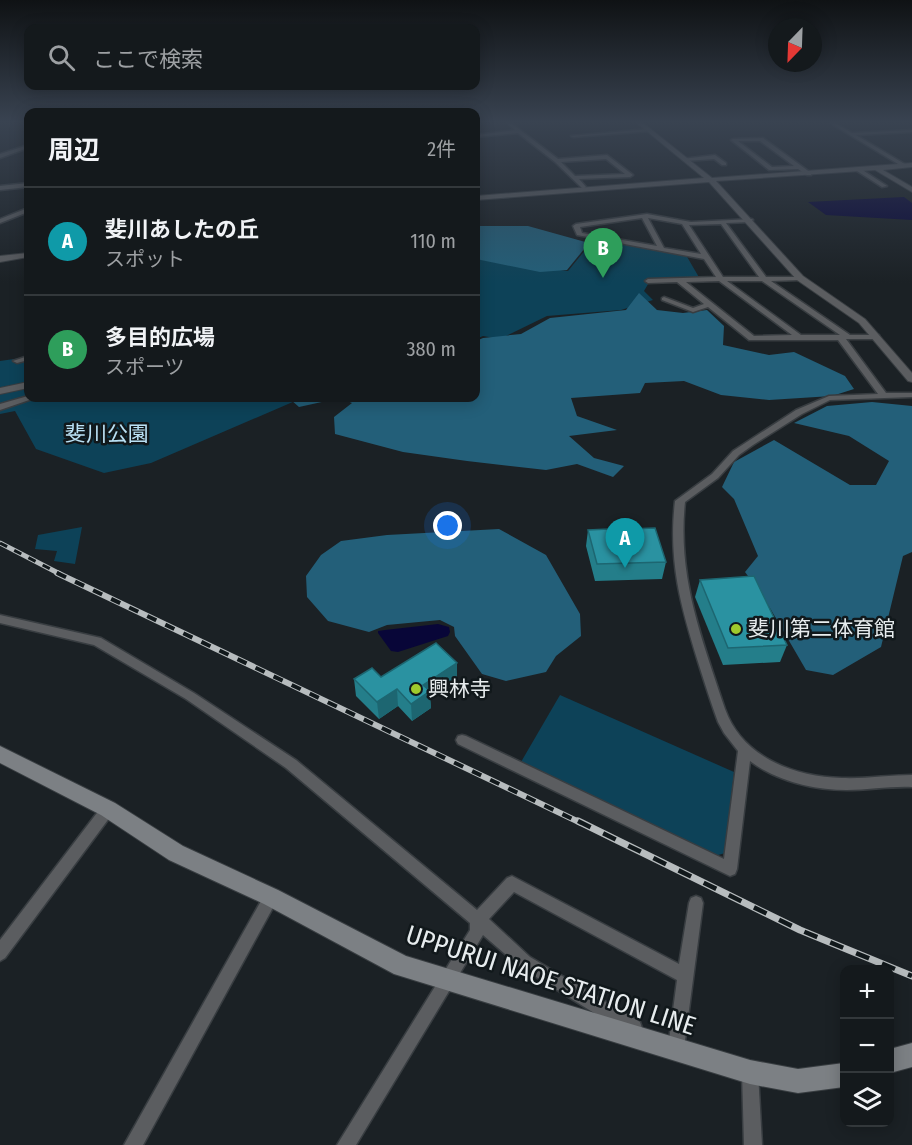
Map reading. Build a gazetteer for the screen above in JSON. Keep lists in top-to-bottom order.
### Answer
{
  "streets": {
    "main road": ["UPPURUI NAOE STATION LINE"]
  },
  "parks": ["斐川公園"],
  "places": ["斐川第二体育館", "興林寺"],
  "north": "bottom left",
  "page": {
    "search": "ここで検索",
    "heading": ["周辺", "2件"],
    "list": [
      {
        "mark": "A",
        "name": "斐川あしたの丘",
        "note": "スポット",
        "value": "110 m"
      },
      {
        "mark": "B",
        "name": "多目的広場",
        "note": "スポーツ",
        "value": "380 m"
      }
    ],
    "pins": ["B", "A"],
    "map_buttons": ["+", "−"]
  }
}
